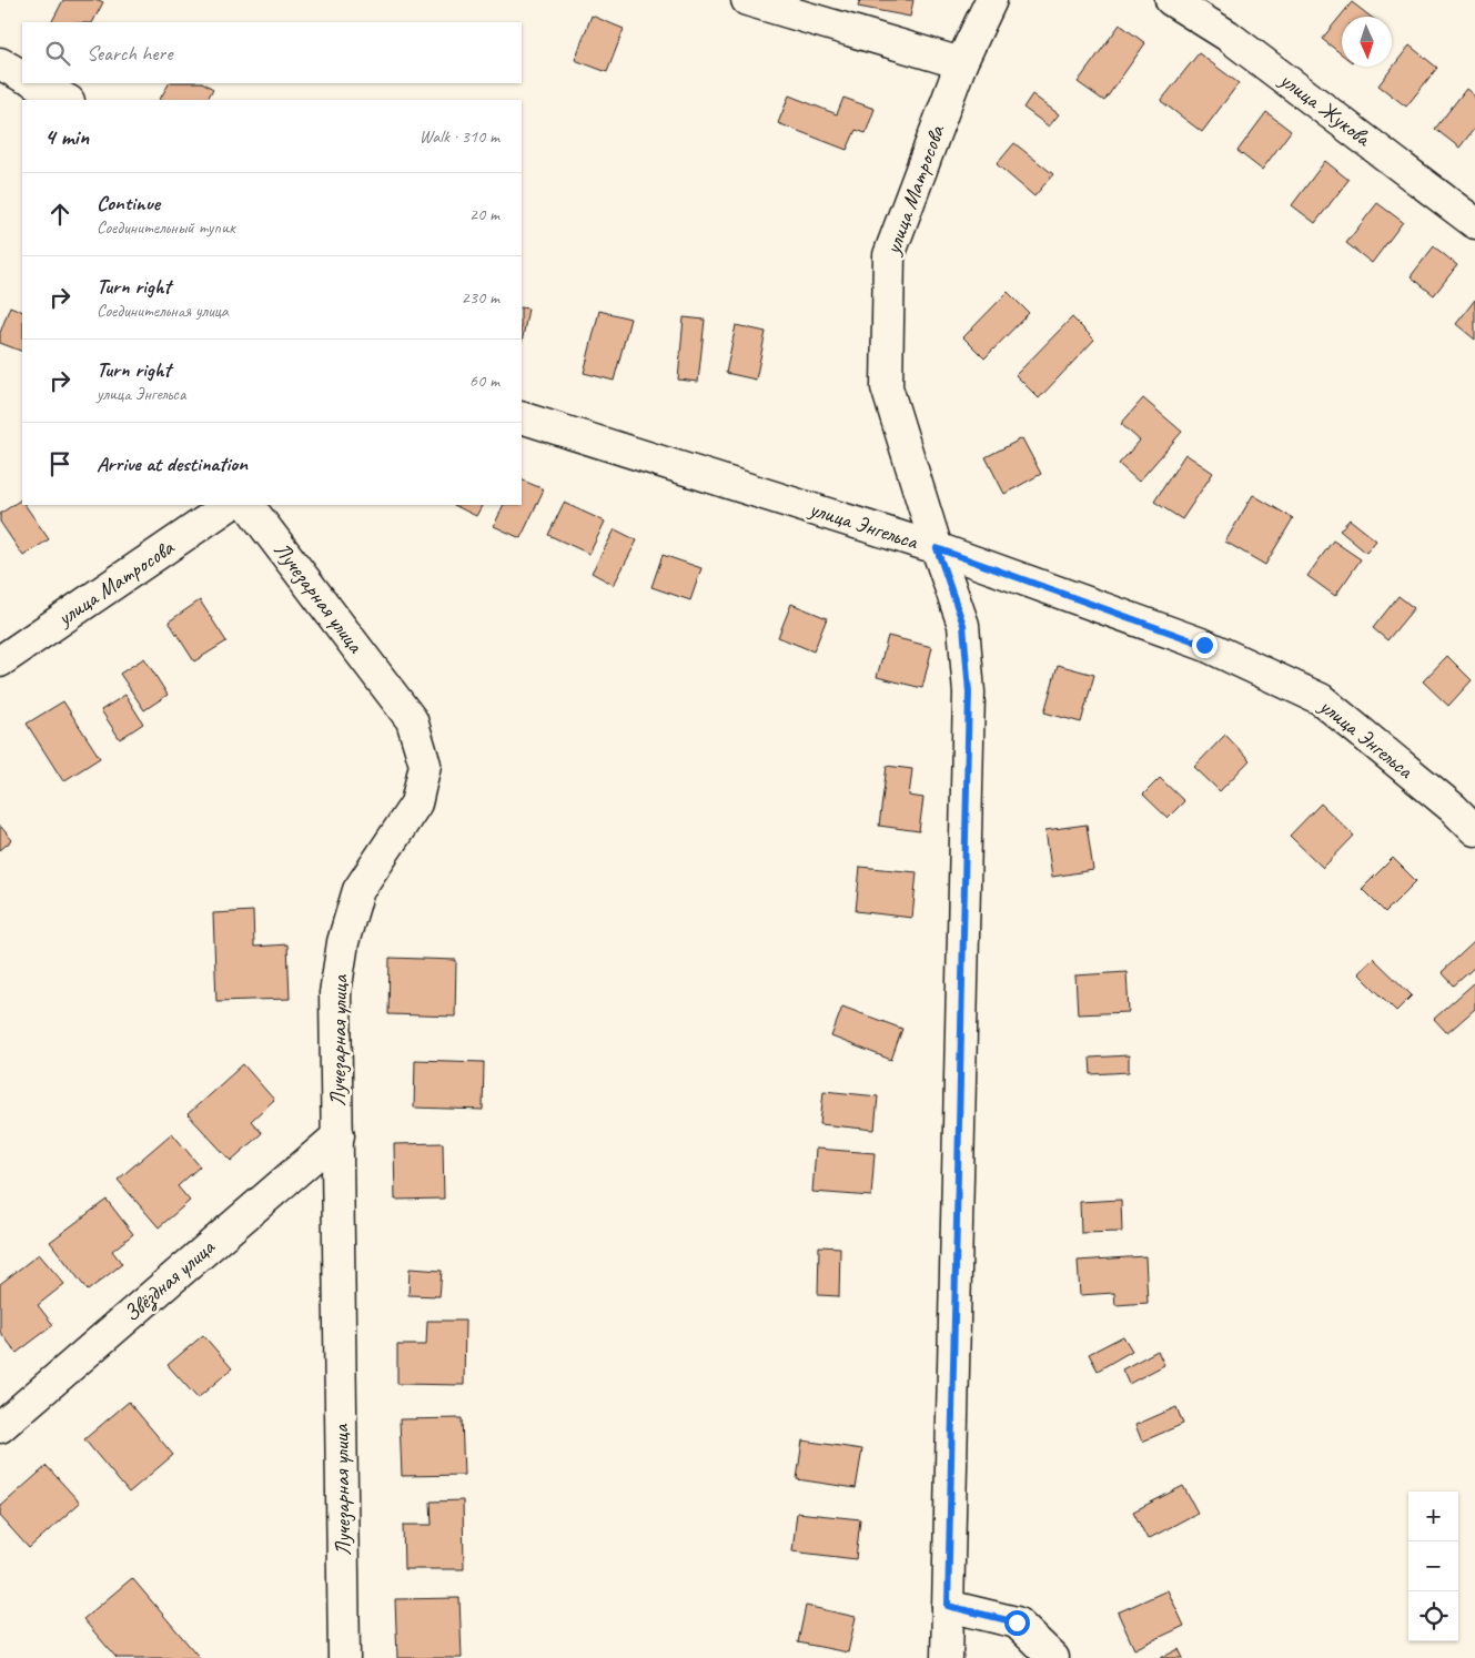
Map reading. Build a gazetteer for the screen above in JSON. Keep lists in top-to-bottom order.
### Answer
{
  "streets": {
    "street": [
      "улица Жукова",
      "улица Матросова",
      "улица Энгельса",
      "Лучезарная улица",
      "Звёздная улица"
    ]
  },
  "crossings": [
    ["улица Матросова", "улица Энгельса"],
    ["Лучезарная улица", "Звёздная улица"]
  ],
  "north": "bottom",
  "page": {
    "search": "Search here",
    "heading": ["4 min", "Walk · 310 m"],
    "list": [
      ["Continue", "Соединительный тупик", "20 m"],
      ["Turn right", "Соединительная улица", "230 m"],
      ["Turn right", "улица Энгельса", "60 m"],
      "Arrive at destination"
    ],
    "map_buttons": ["+", "−"]
  }
}
